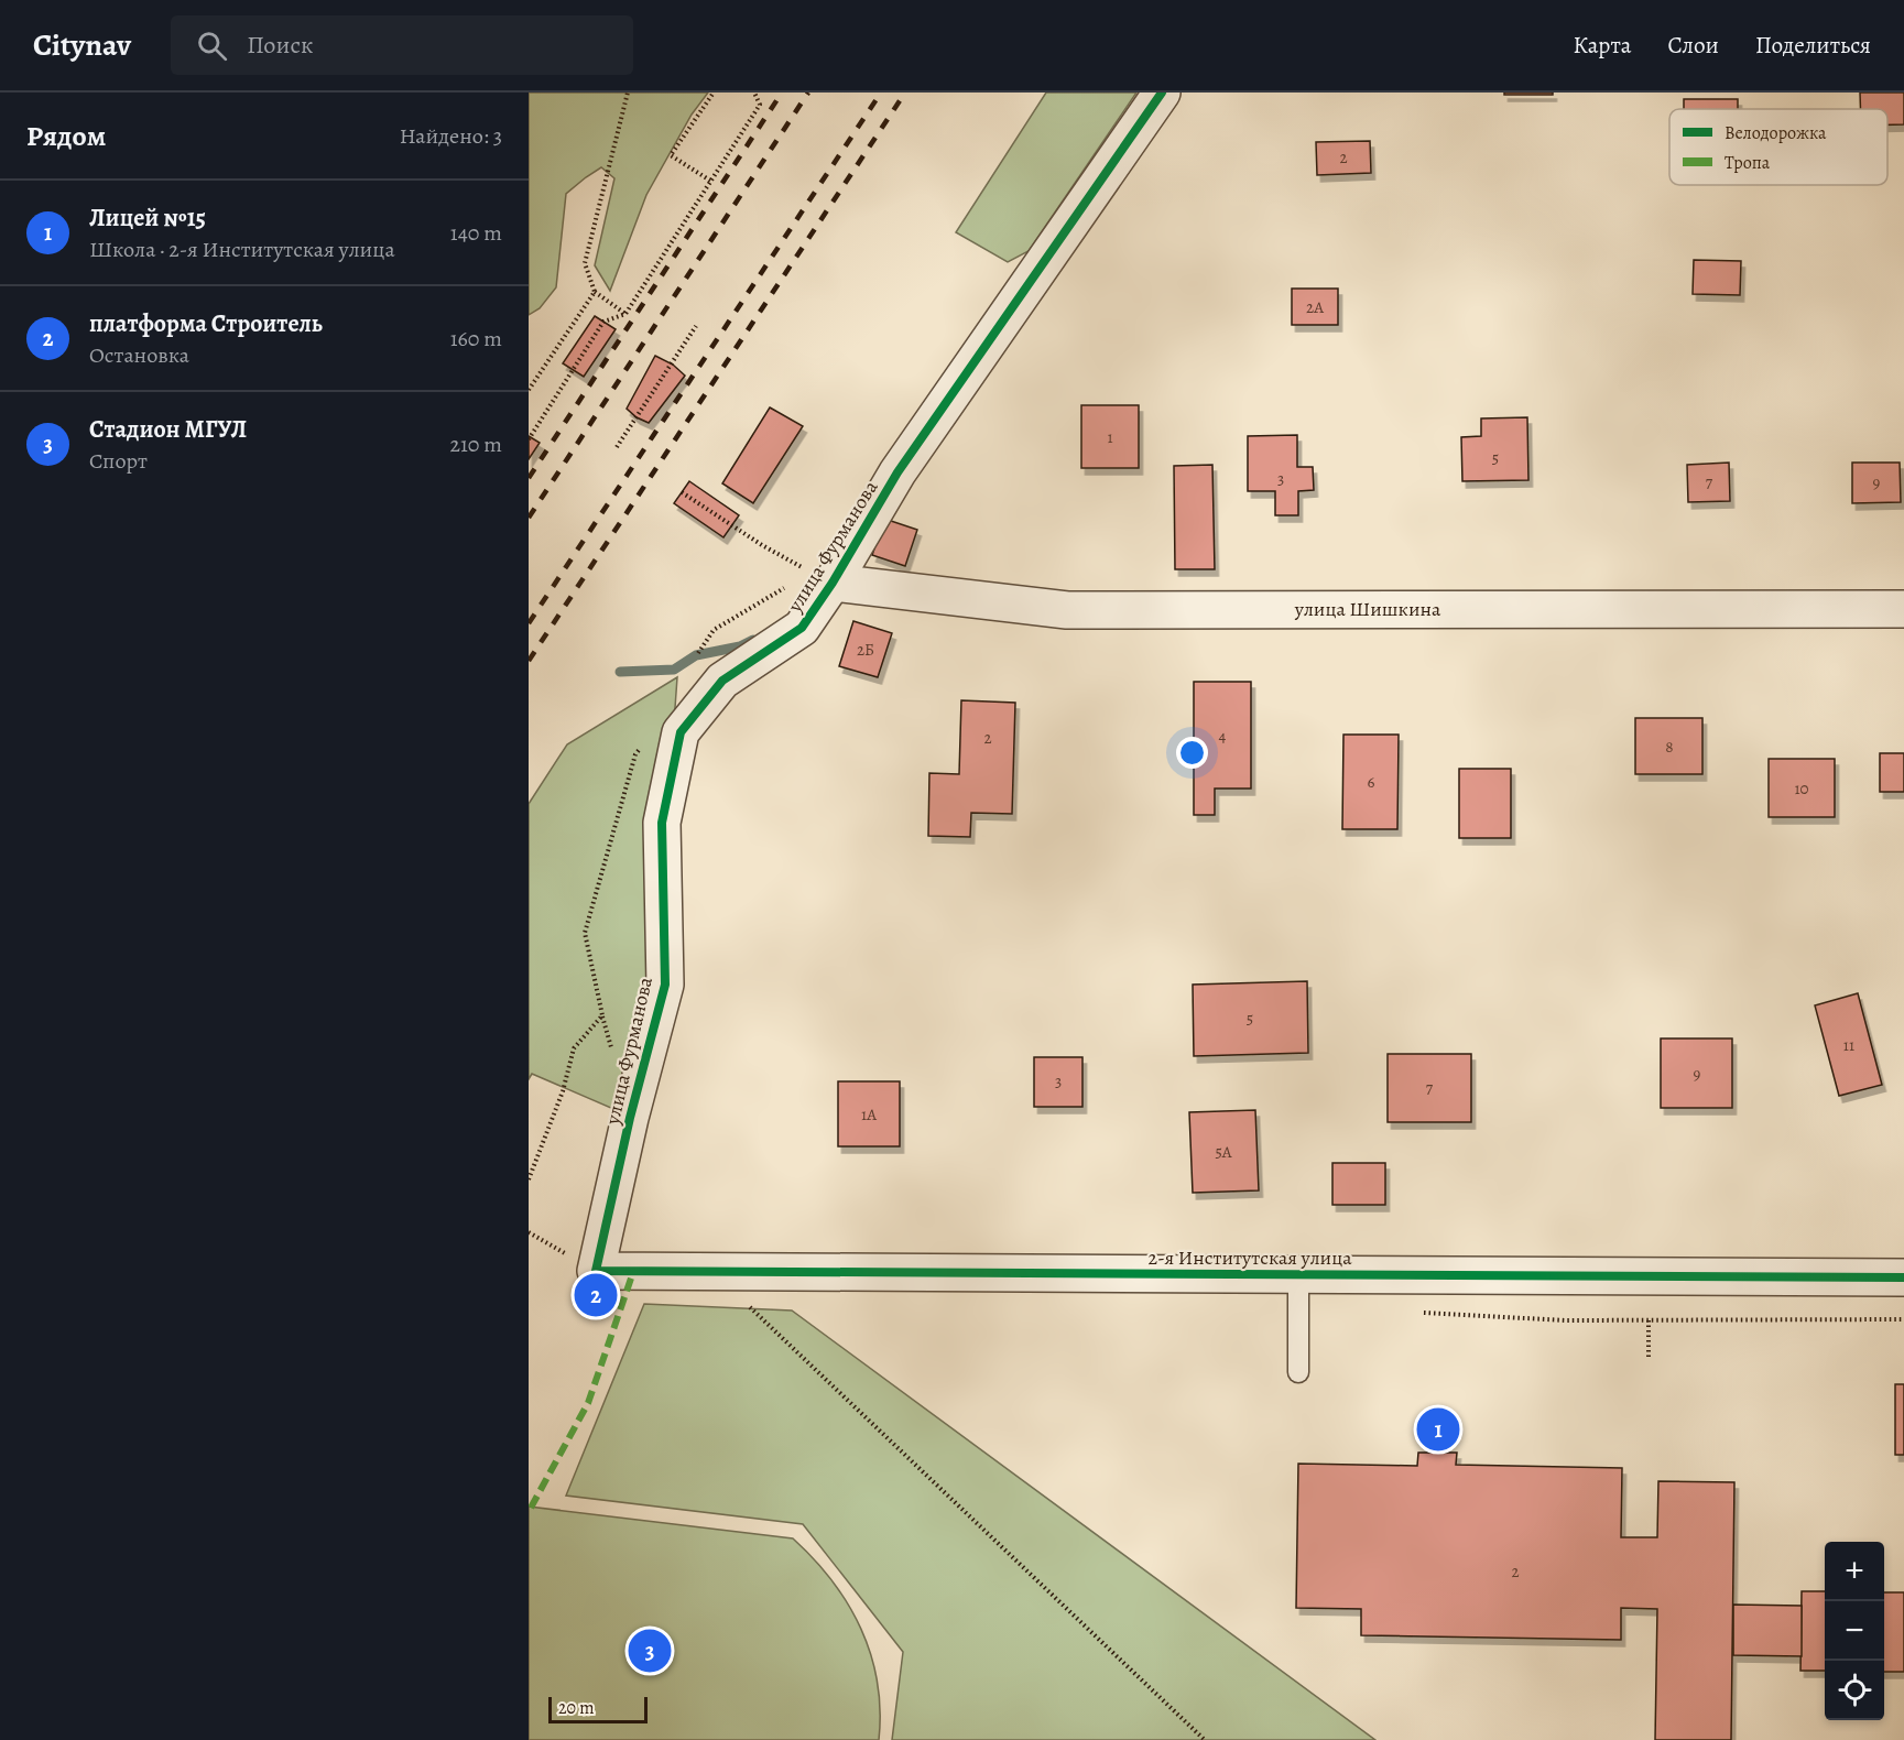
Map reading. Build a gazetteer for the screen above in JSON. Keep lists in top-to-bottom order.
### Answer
{
  "streets": {
    "street": ["улица Фурманова", "улица Шишкина", "2-я Институтская улица"]
  },
  "crossings": [
    ["улица Фурманова", "улица Шишкина"],
    ["улица Фурманова", "2-я Институтская улица"]
  ],
  "house_numbers": [
    "2",
    "2А",
    "1",
    "5",
    "3",
    "7",
    "9",
    "2Б",
    "4",
    "2",
    "8",
    "6",
    "10",
    "5",
    "11",
    "9",
    "3",
    "7",
    "1А",
    "5А",
    "2"
  ],
  "legend": ["Велодорожка", "Тропа"],
  "scale_bar": "20 m",
  "page": {
    "header": "Citynav",
    "search": "Поиск",
    "nav": ["Карта", "Слои", "Поделиться"],
    "heading": ["Рядом", "Найдено: 3"],
    "list": [
      {
        "mark": "1",
        "name": "Лицей №15",
        "note": "Школа · 2-я Институтская улица",
        "value": "140 m"
      },
      {
        "mark": "2",
        "name": "платформа Строитель",
        "note": "Остановка",
        "value": "160 m"
      },
      {
        "mark": "3",
        "name": "Стадион МГУЛ",
        "note": "Спорт",
        "value": "210 m"
      }
    ],
    "pins": ["2", "1", "3"],
    "map_buttons": ["+", "−"],
    "scale": "20 m"
  }
}
